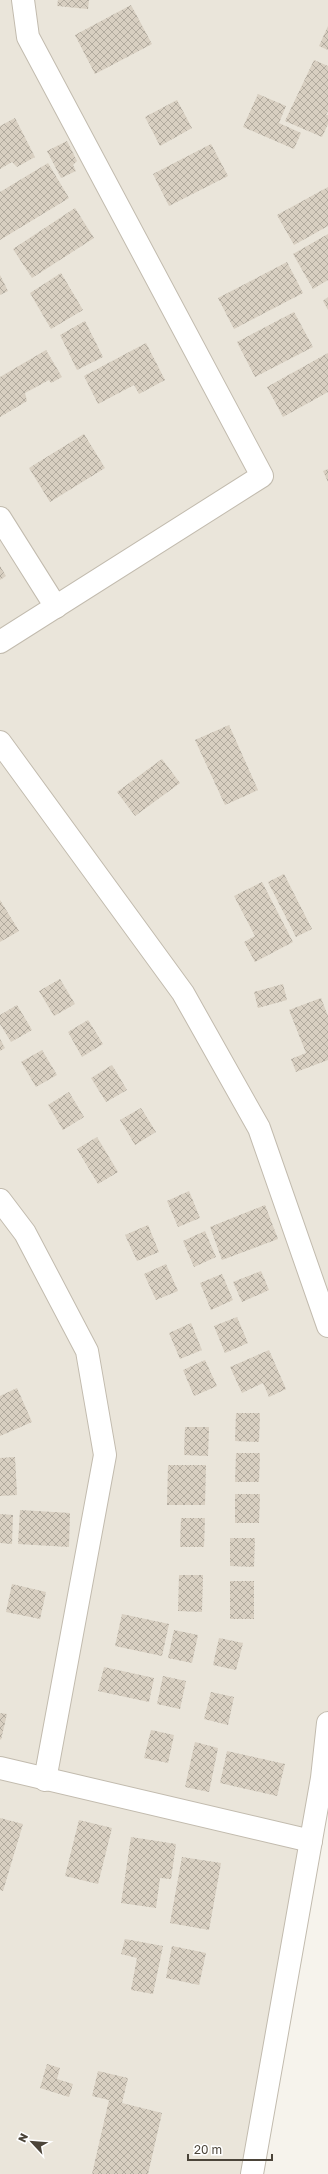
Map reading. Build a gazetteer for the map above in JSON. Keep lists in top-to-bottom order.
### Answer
{
  "scale_bar": "20 m",
  "north": "top left"
}
